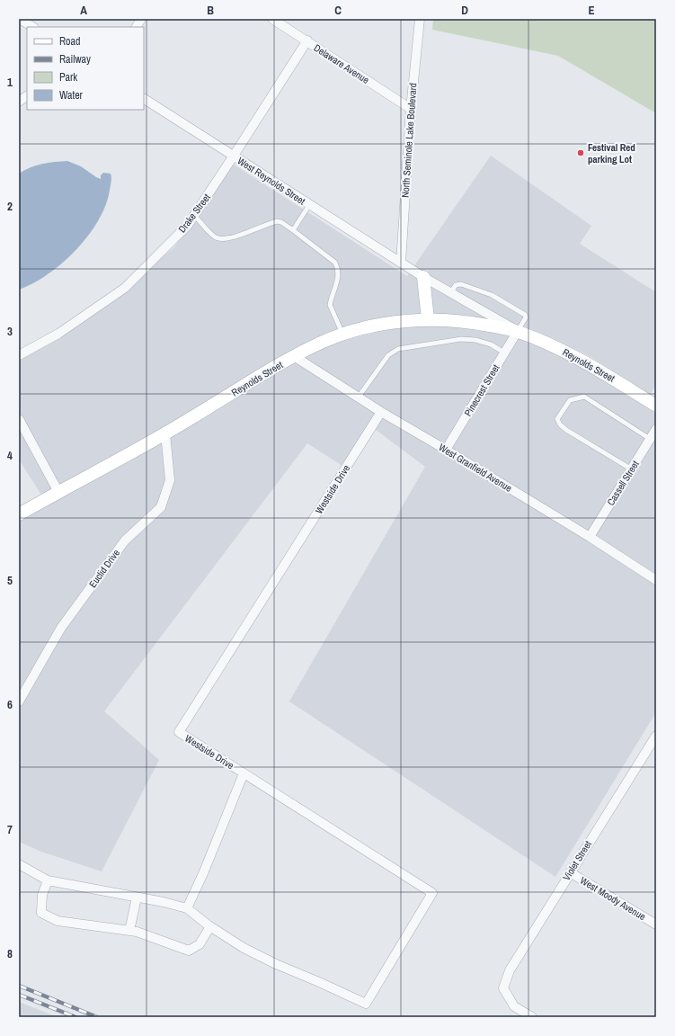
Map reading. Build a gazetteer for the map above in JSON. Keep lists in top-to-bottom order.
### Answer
{
  "streets": {
    "main road": ["Reynolds Street"],
    "street": [
      "Delaware Avenue",
      "North Seminole Lake Boulevard",
      "West Reynolds Street",
      "Drake Street",
      "Pinecrest Street",
      "West Granfield Avenue",
      "Cassell Street",
      "Westside Drive",
      "Euclid Drive",
      "Violet Street",
      "West Moody Avenue"
    ]
  },
  "crossings": [
    ["Delaware Avenue", "North Seminole Lake Boulevard"],
    ["Delaware Avenue", "Drake Street"],
    ["North Seminole Lake Boulevard", "West Reynolds Street"],
    ["North Seminole Lake Boulevard", "Reynolds Street"],
    ["West Reynolds Street", "Drake Street"],
    ["West Reynolds Street", "Reynolds Street"],
    ["Reynolds Street", "Pinecrest Street"],
    ["Reynolds Street", "West Granfield Avenue"],
    ["Reynolds Street", "Euclid Drive"],
    ["Pinecrest Street", "West Granfield Avenue"],
    ["West Granfield Avenue", "Cassell Street"],
    ["West Granfield Avenue", "Westside Drive"],
    ["Violet Street", "West Moody Avenue"]
  ],
  "places": ["Festival Red parking Lot"],
  "legend": [
    "Road",
    "Railway",
    "Park",
    "Water"
  ],
  "grid": {
    "columns": [
      "A",
      "B",
      "C",
      "D",
      "E"
    ],
    "rows": [
      "1",
      "2",
      "3",
      "4",
      "5",
      "6",
      "7",
      "8"
    ]
  }
}
